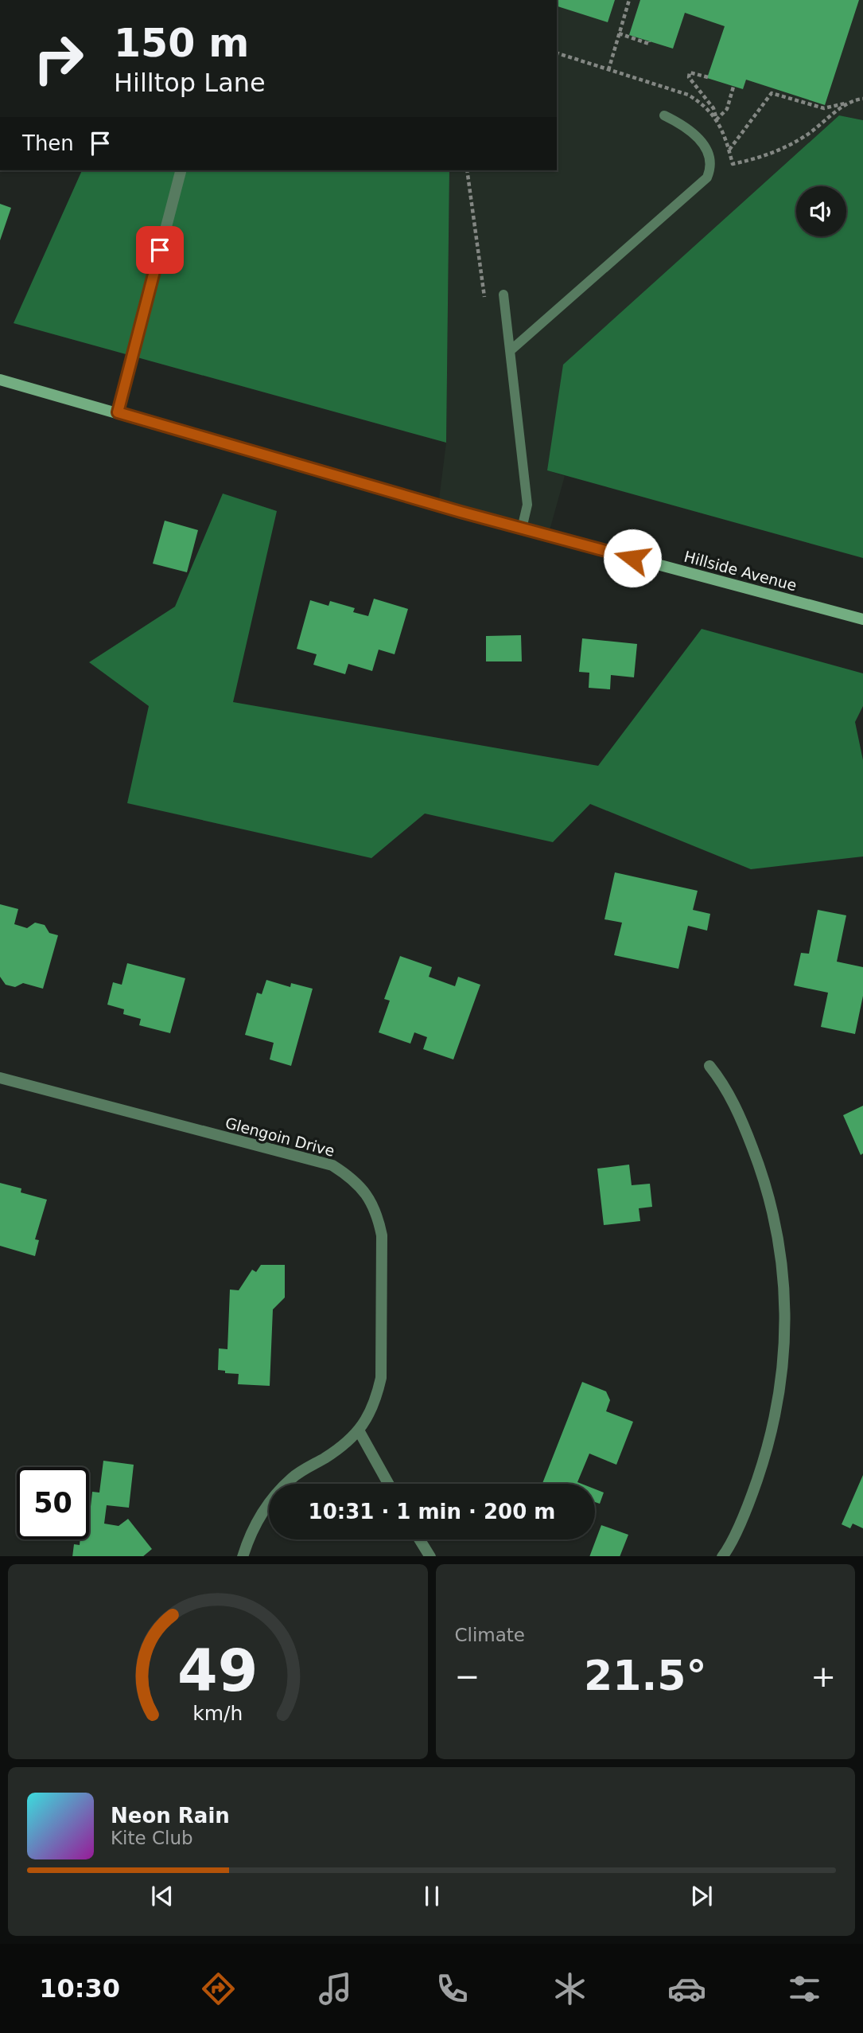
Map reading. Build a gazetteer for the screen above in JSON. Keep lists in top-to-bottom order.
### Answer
{
  "streets": {
    "main road": ["Hillside Avenue"],
    "street": ["Glengoin Drive"]
  },
  "page": {
    "turn": ["150 m", "Hilltop Lane"],
    "then": "Then",
    "limit": "50",
    "trip": "10:31 · 1 min · 200 m",
    "tile": "Climate",
    "heat": ["−", "21.5°", "+"],
    "song": ["Neon Rain", "Kite Club"],
    "tabs": "10:30",
    "gauge": ["49", "km/h"]
  }
}
